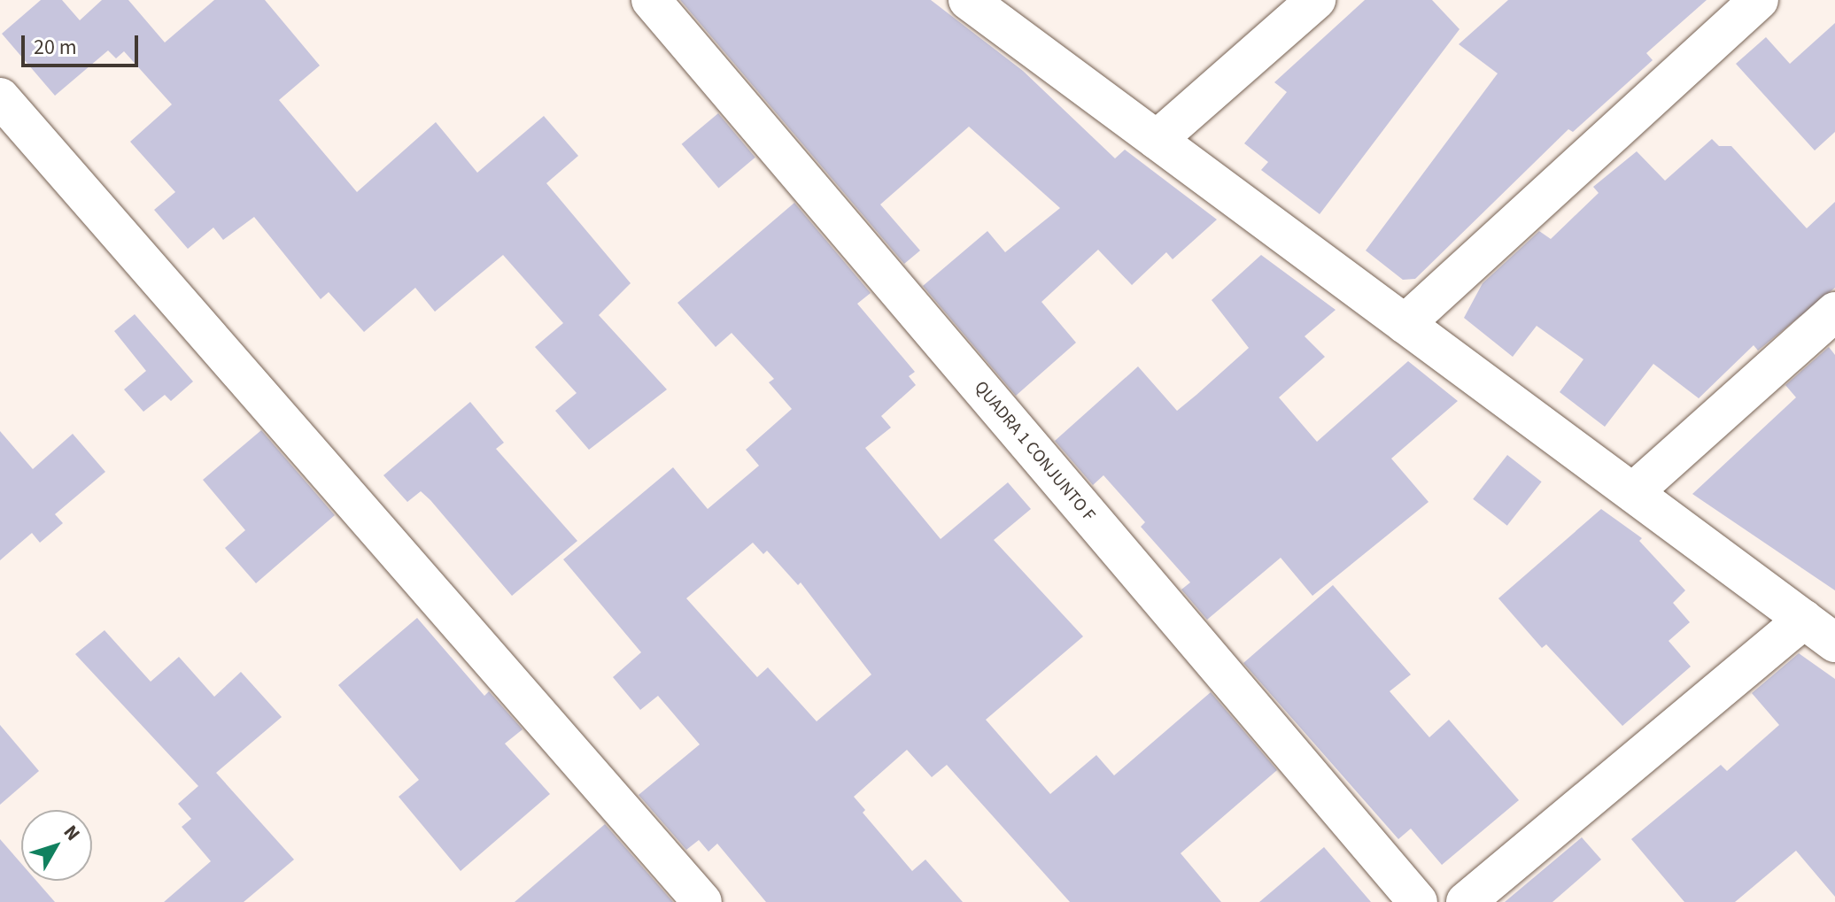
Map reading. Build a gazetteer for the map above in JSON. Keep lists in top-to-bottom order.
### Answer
{
  "streets": {
    "street": ["QUADRA 1 CONJUNTO F"]
  },
  "scale_bar": "20 m",
  "north": "top right"
}
